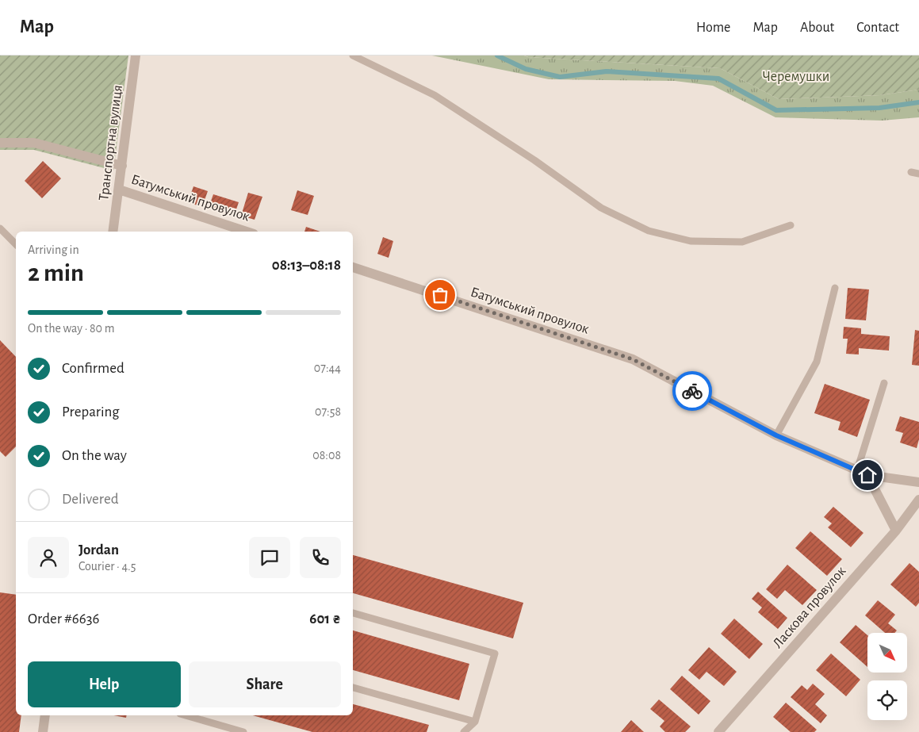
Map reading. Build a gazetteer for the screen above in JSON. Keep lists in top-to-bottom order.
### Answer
{
  "streets": {
    "street": ["Транспортна вулиця", "Батумський провулок", "Ласкова провулок"]
  },
  "crossings": [
    ["Транспортна вулиця", "Батумський провулок"]
  ],
  "parks": ["Черемушки"],
  "north": "bottom right",
  "page": {
    "header": "Map",
    "nav": [
      "Home",
      "Map",
      "About",
      "Contact"
    ],
    "heading": ["2 min", "Arriving in", "08:13–08:18"],
    "panel": [
      "Jordan",
      "Courier · 4.5",
      "Order #6636",
      "601 ₴"
    ],
    "bar": "On the way · 80 m",
    "list": [
      ["Confirmed", "07:44"],
      ["Preparing", "07:58"],
      ["On the way", "08:08"],
      "Delivered"
    ],
    "buttons": ["Help", "Share"]
  }
}
